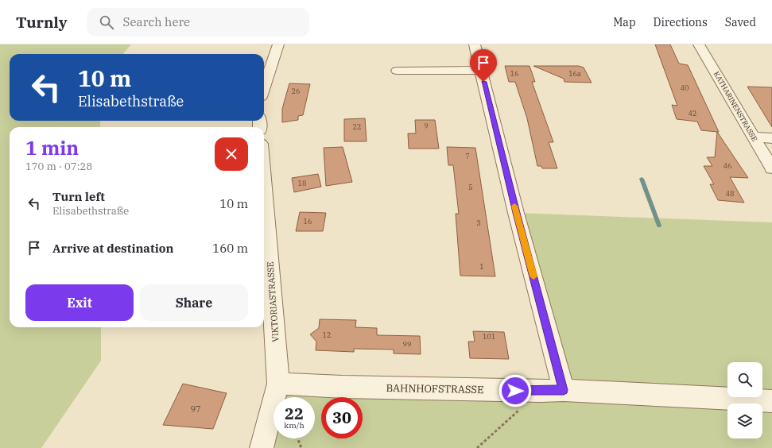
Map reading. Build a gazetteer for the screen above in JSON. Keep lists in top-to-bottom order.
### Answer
{
  "streets": {
    "street": ["KATHARINENSTRASSE", "VIKTORIASTRASSE", "BAHNHOFSTRASSE"]
  },
  "crossings": [
    ["VIKTORIASTRASSE", "BAHNHOFSTRASSE"]
  ],
  "house_numbers": [
    "16",
    "16a",
    "40",
    "26",
    "42",
    "9",
    "22",
    "7",
    "46",
    "18",
    "5",
    "48",
    "16",
    "3",
    "1",
    "12",
    "101",
    "99",
    "97"
  ],
  "page": {
    "header": "Turnly",
    "search": "Search here",
    "nav": ["Map", "Directions", "Saved"],
    "turn": ["10 m", "Elisabethstraße"],
    "heading": ["1 min", "170 m · 07:28"],
    "list": [
      {
        "name": "Turn left",
        "note": "Elisabethstraße",
        "value": "10 m"
      },
      {
        "name": "Arrive at destination",
        "value": "160 m"
      }
    ],
    "buttons": ["Exit", "Share"],
    "speed": "22 km/h",
    "limit": "30"
  }
}
